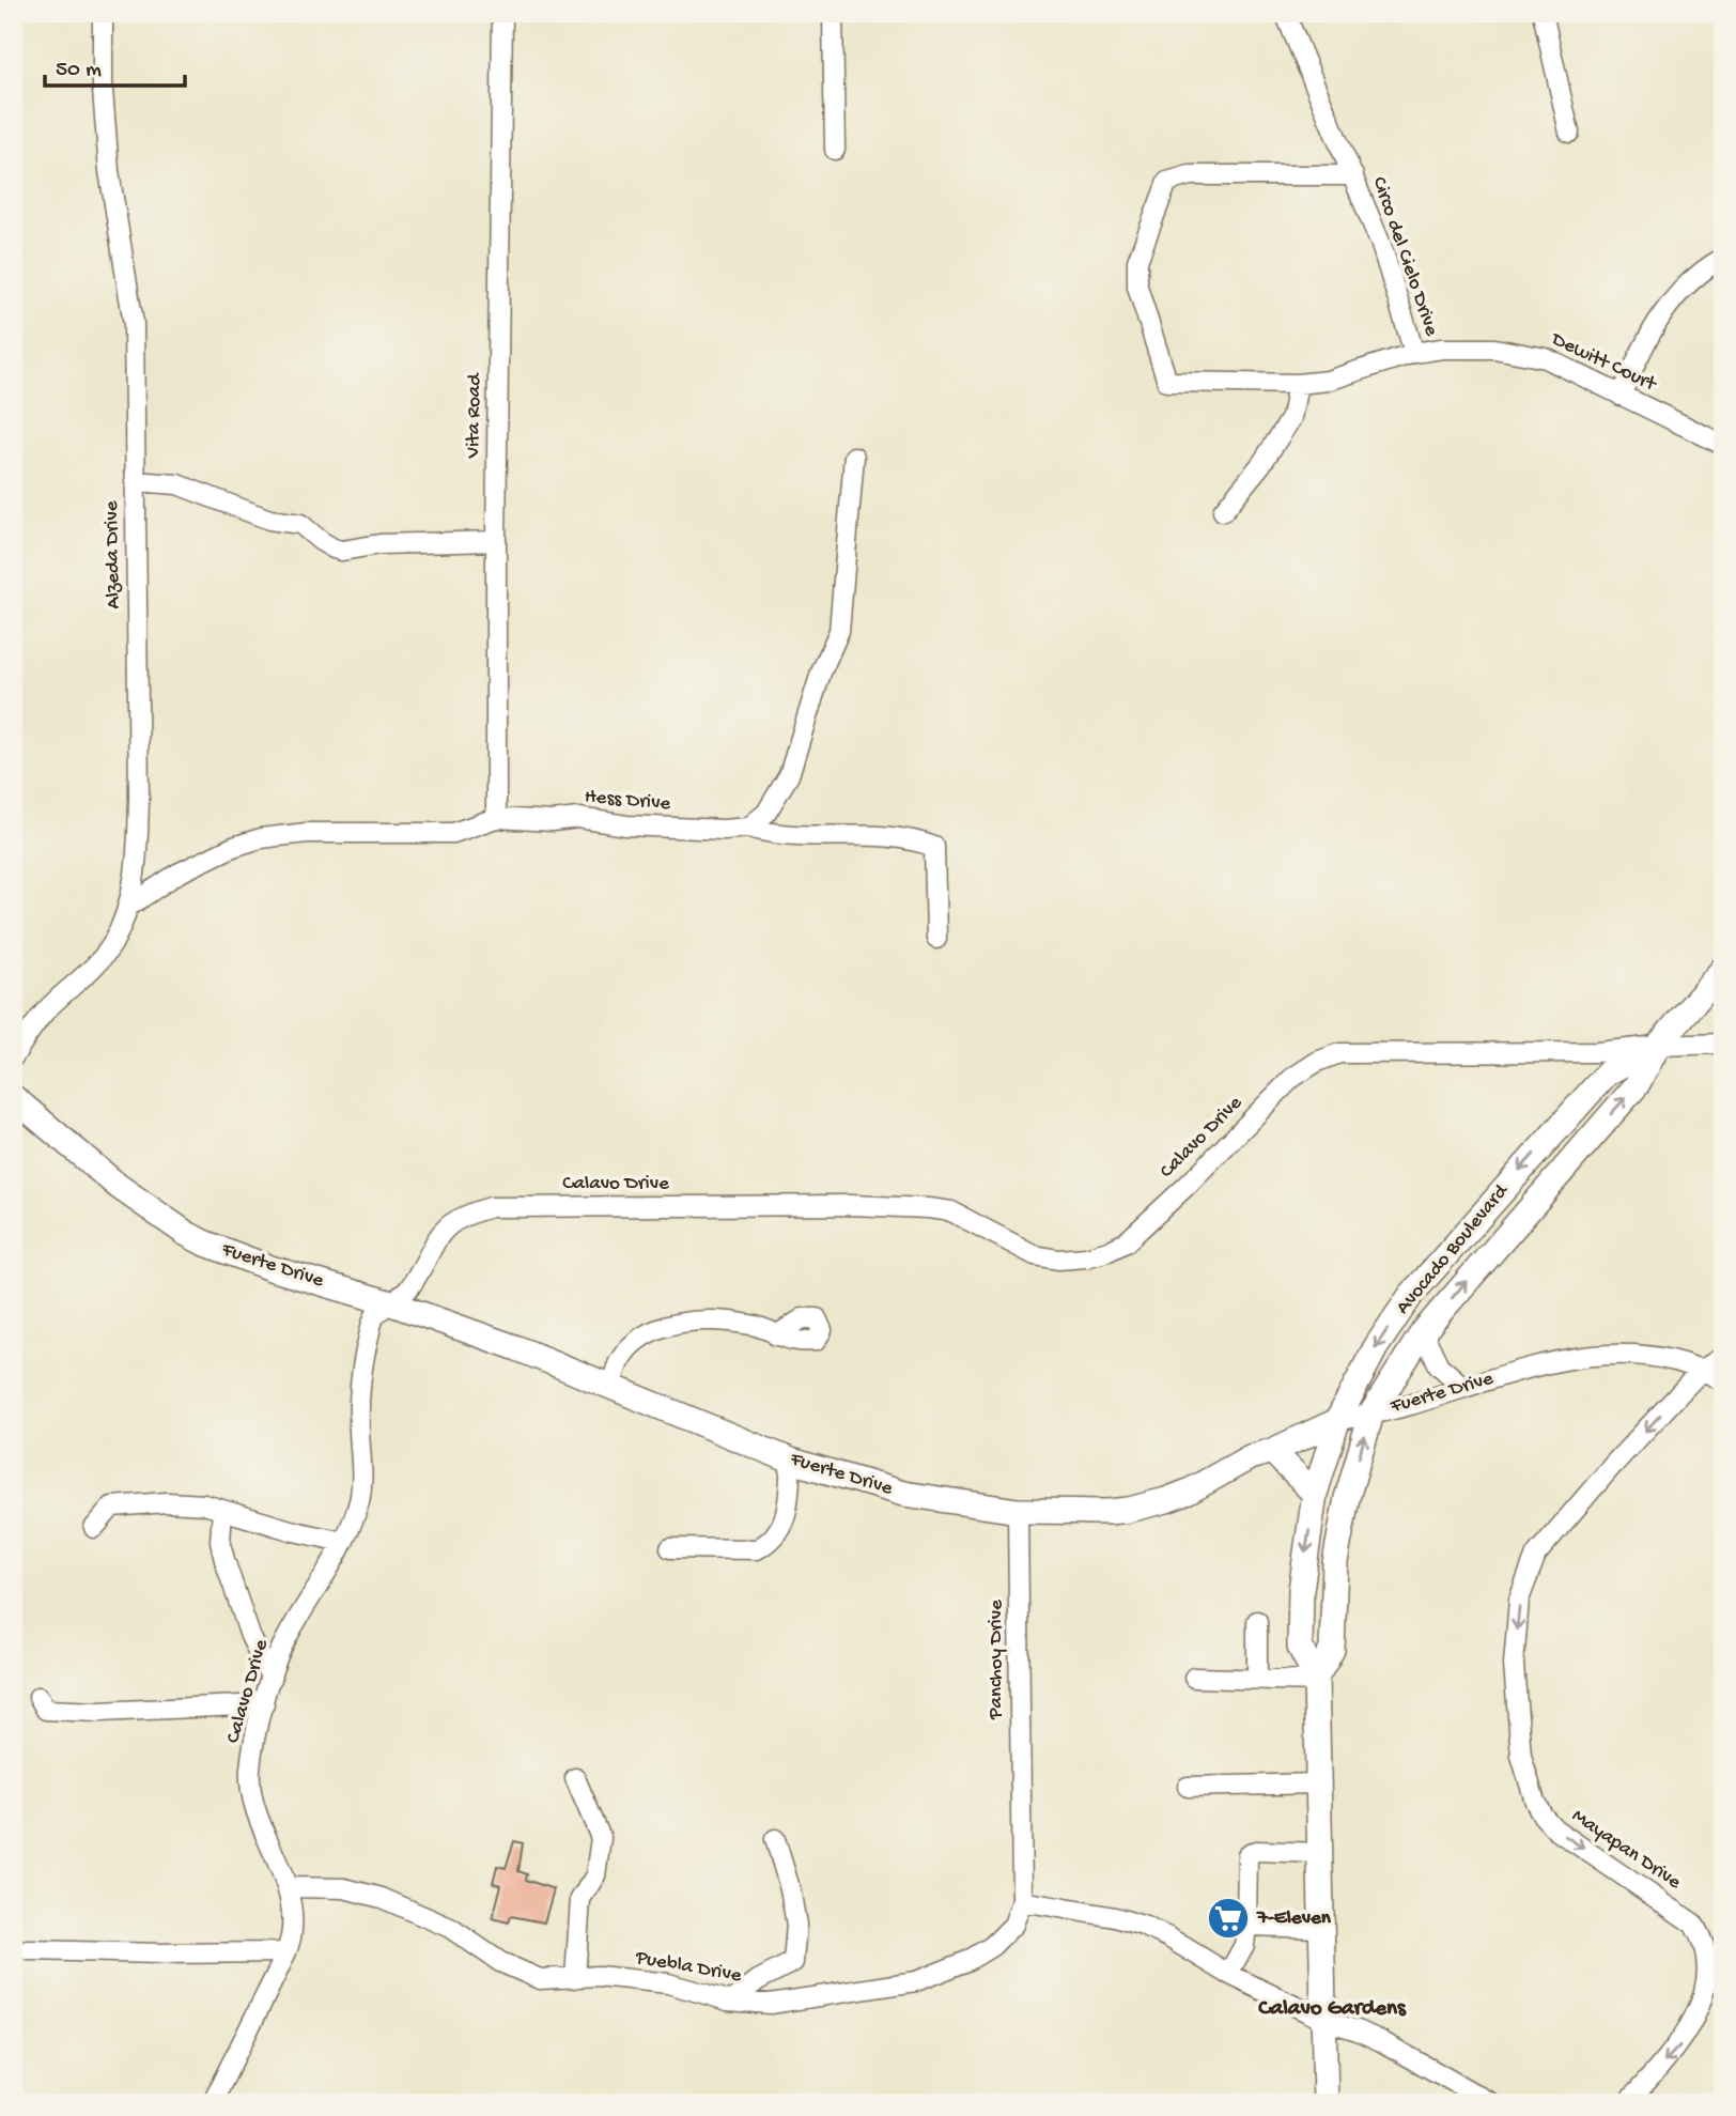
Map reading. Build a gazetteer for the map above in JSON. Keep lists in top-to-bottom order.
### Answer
{
  "streets": {
    "main road": ["Avocado Boulevard", "Fuerte Drive"],
    "street": [
      "Circo del Cielo Drive",
      "Dewitt Court",
      "Vita Road",
      "Alzeda Drive",
      "Hess Drive",
      "Calavo Drive",
      "Panchoy Drive",
      "Mayapan Drive",
      "Puebla Drive"
    ]
  },
  "crossings": [
    ["Circo del Cielo Drive", "Dewitt Court"],
    ["Vita Road", "Hess Drive"],
    ["Alzeda Drive", "Hess Drive"],
    ["Calavo Drive", "Avocado Boulevard"],
    ["Calavo Drive", "Fuerte Drive"],
    ["Calavo Drive", "Puebla Drive"],
    ["Avocado Boulevard", "Fuerte Drive"],
    ["Fuerte Drive", "Panchoy Drive"],
    ["Fuerte Drive", "Mayapan Drive"],
    ["Panchoy Drive", "Puebla Drive"]
  ],
  "one_way": ["Mayapan Drive"],
  "districts": ["Calavo Gardens"],
  "places": {
    "supermarket": ["7-Eleven"]
  },
  "scale_bar": "50 m"
}
